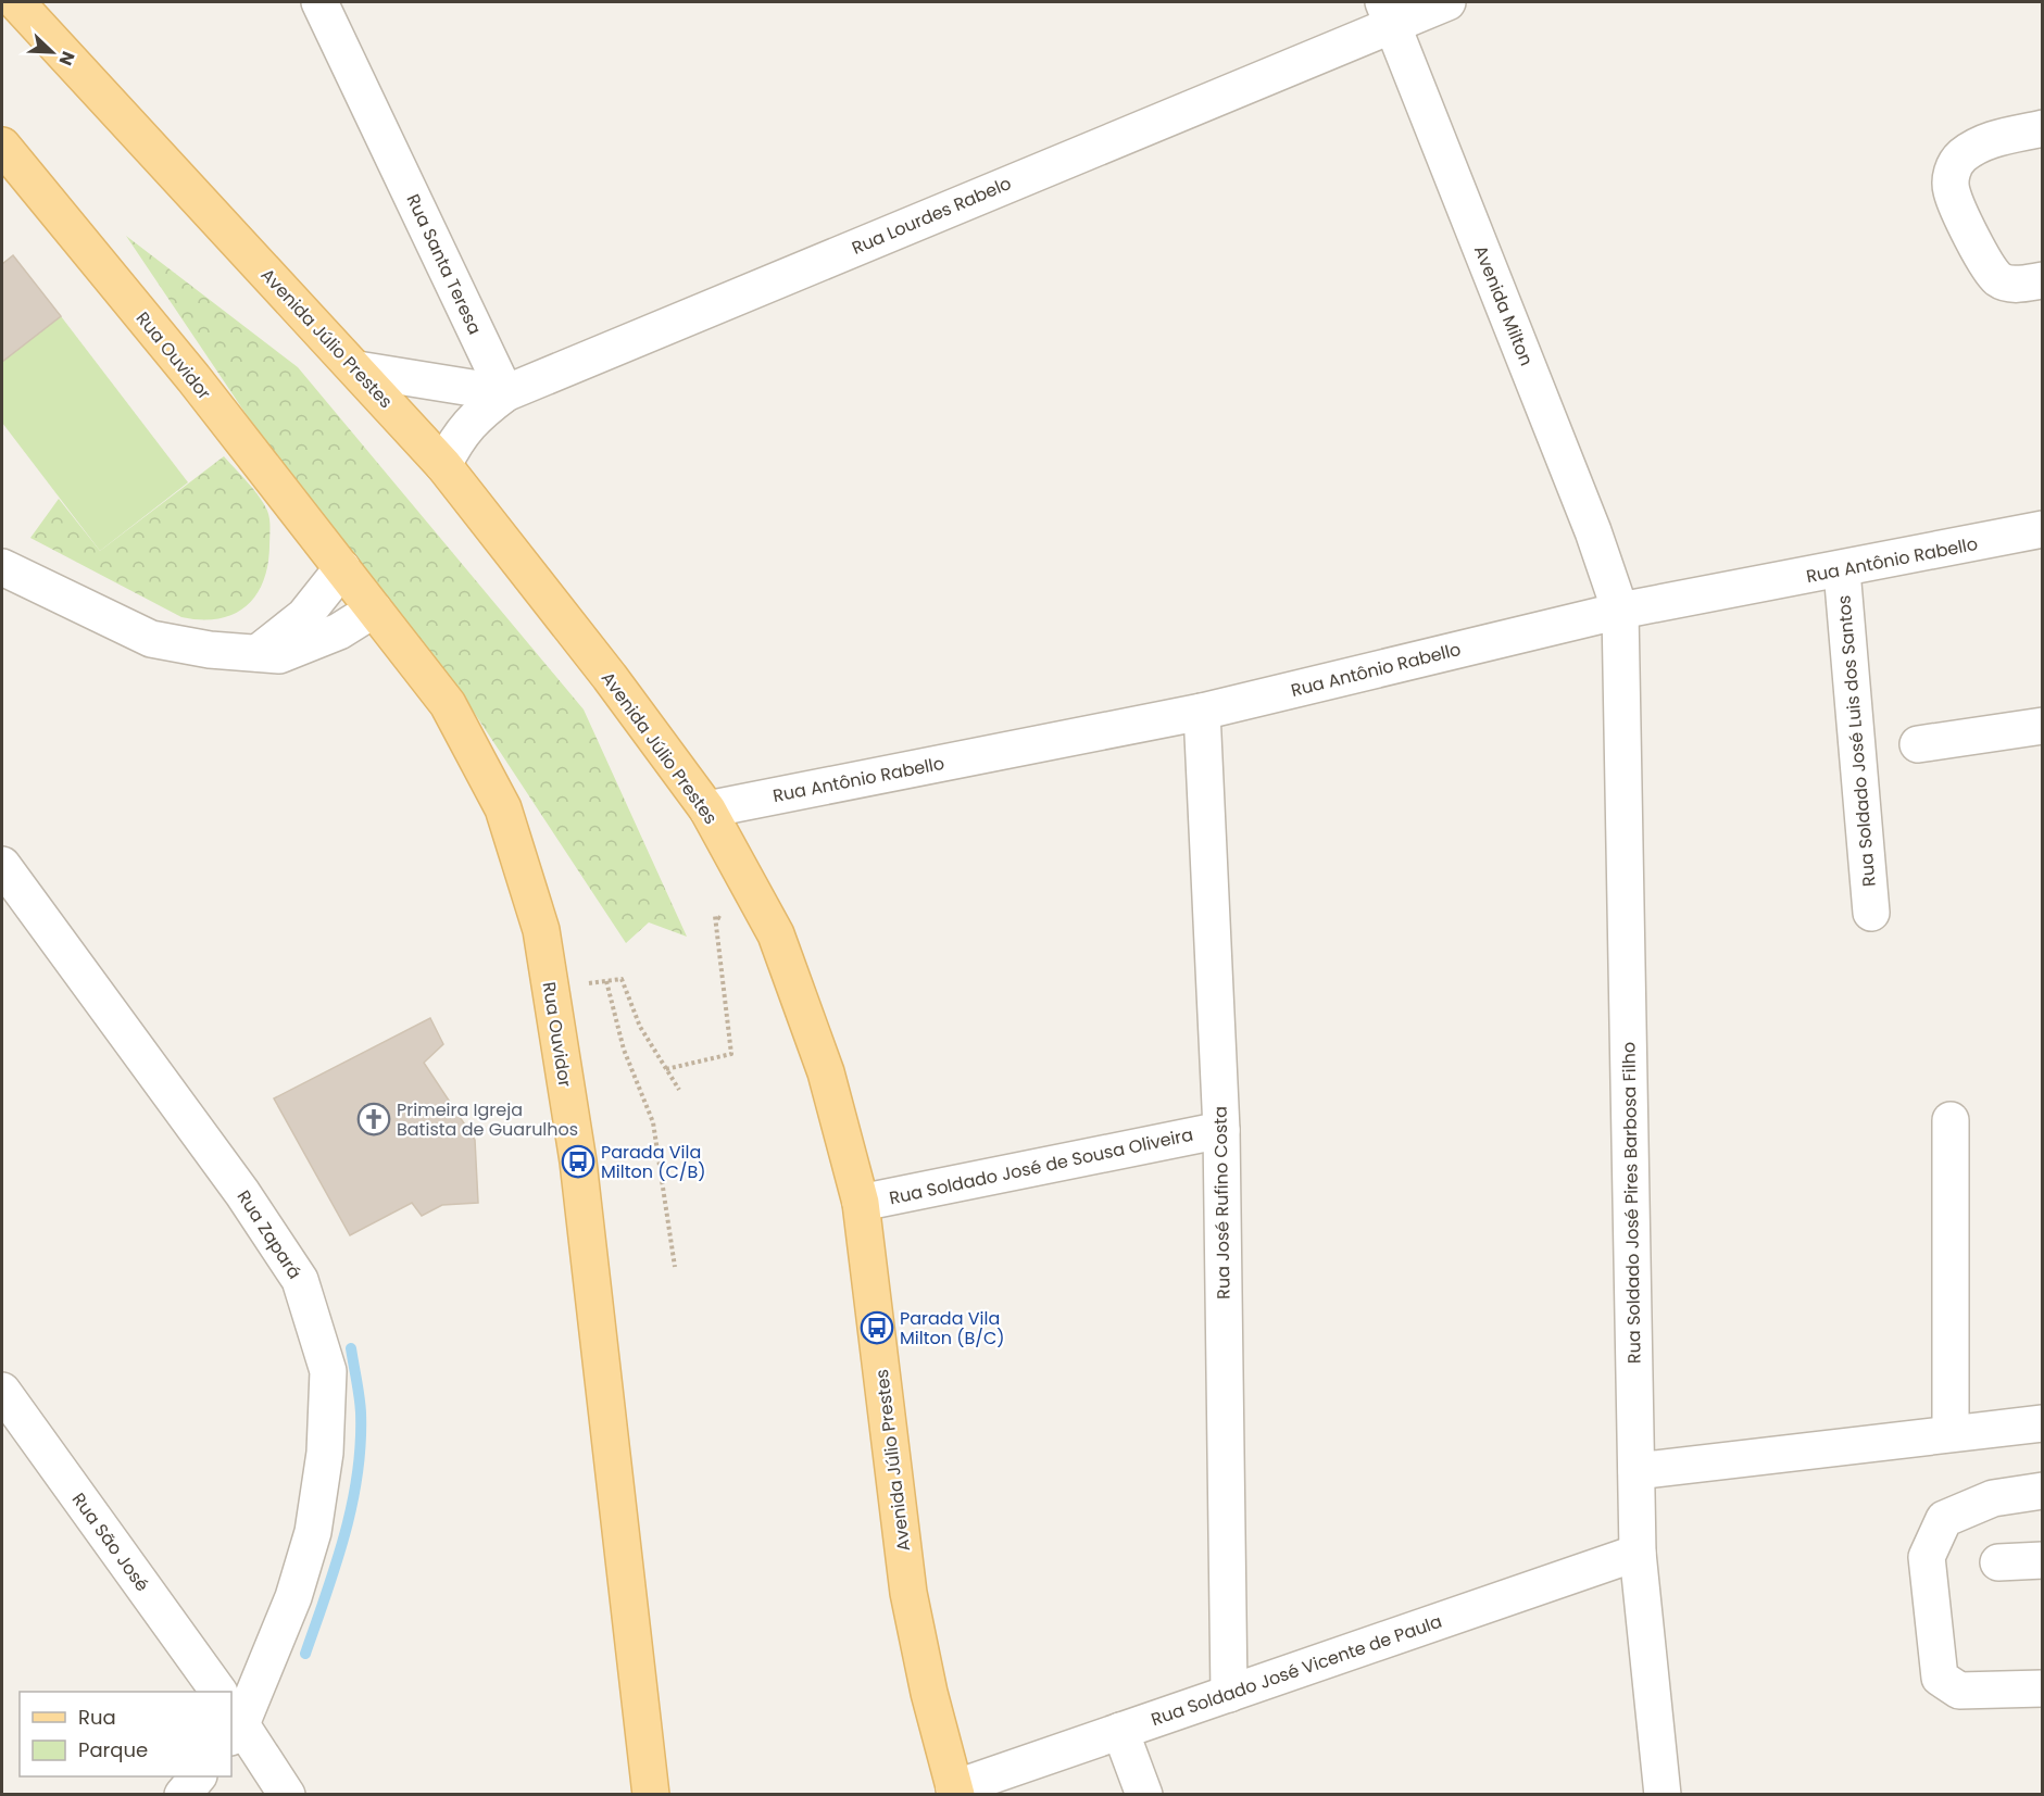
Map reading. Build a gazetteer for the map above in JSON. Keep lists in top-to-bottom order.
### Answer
{
  "streets": {
    "main road": ["Avenida Júlio Prestes", "Rua Ouvidor"],
    "street": [
      "Rua Lourdes Rabelo",
      "Rua Santa Teresa",
      "Avenida Milton",
      "Rua Antônio Rabello",
      "Rua Soldado José Luis dos Santos",
      "Rua Soldado José de Sousa Oliveira",
      "Rua José Rufino Costa",
      "Rua Soldado José Pires Barbosa Filho",
      "Rua Zapará",
      "Rua São José",
      "Rua Soldado José Vicente de Paula"
    ]
  },
  "crossings": [
    ["Rua Lourdes Rabelo", "Rua Santa Teresa"],
    ["Rua Lourdes Rabelo", "Avenida Milton"],
    ["Rua Lourdes Rabelo", "Avenida Júlio Prestes"],
    ["Avenida Milton", "Rua Antônio Rabello"],
    ["Avenida Milton", "Rua Soldado José Pires Barbosa Filho"],
    ["Avenida Júlio Prestes", "Rua Antônio Rabello"],
    ["Avenida Júlio Prestes", "Rua Soldado José de Sousa Oliveira"],
    ["Avenida Júlio Prestes", "Rua Soldado José Vicente de Paula"],
    ["Rua Antônio Rabello", "Rua Soldado José Luis dos Santos"],
    ["Rua Antônio Rabello", "Rua José Rufino Costa"],
    ["Rua Antônio Rabello", "Rua Soldado José Pires Barbosa Filho"],
    ["Rua Soldado José de Sousa Oliveira", "Rua José Rufino Costa"],
    ["Rua José Rufino Costa", "Rua Soldado José Vicente de Paula"],
    ["Rua Soldado José Pires Barbosa Filho", "Rua Soldado José Vicente de Paula"]
  ],
  "places": {
    "church": ["Primeira Igreja Batista de Guarulhos"],
    "bus stop": ["Parada Vila Milton (C/B)", "Parada Vila Milton (B/C)"]
  },
  "legend": ["Rua", "Parque"],
  "north": "bottom right"
}
